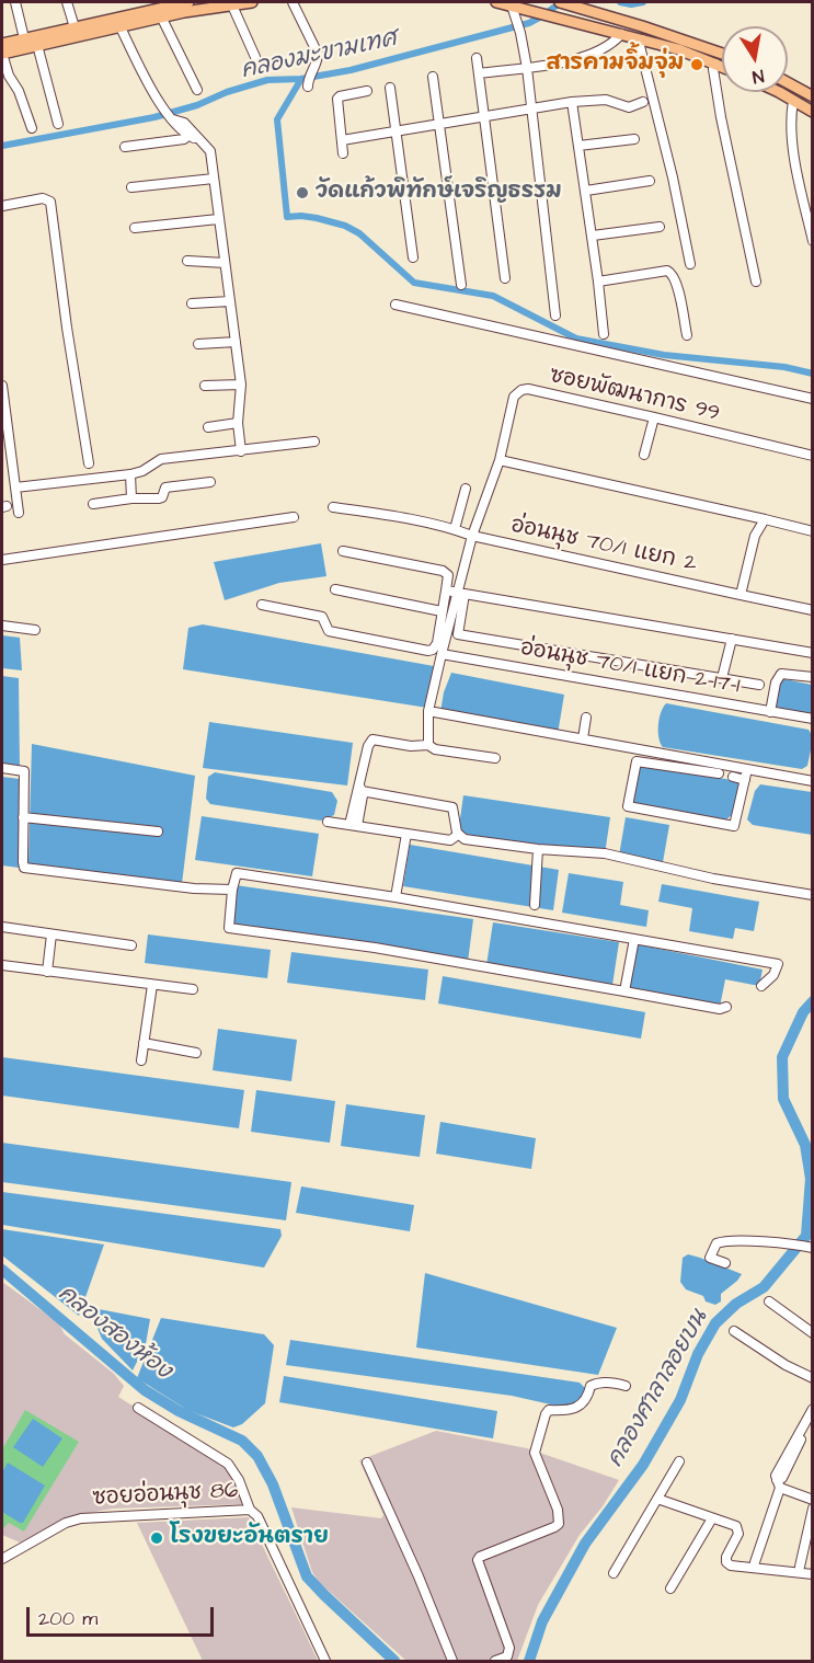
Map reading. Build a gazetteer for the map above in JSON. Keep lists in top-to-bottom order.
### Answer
{
  "streets": {
    "street": [
      "ซอยพัฒนาการ 99",
      "อ่อนนุช 70/1 แยก 2",
      "อ่อนนุช 70/1 แยก 2-17-1",
      "ซอยอ่อนนุช 86"
    ]
  },
  "crossings": [
    ["ซอยพัฒนาการ 99", "อ่อนนุช 70/1 แยก 2"]
  ],
  "water": ["คลองมะขามเทศ", "คลองสองห้อง", "คลองศาลาลอยบน"],
  "places": ["สารคามจิ้มจุ่ม", "วัดแก้วพิทักษ์เจริญธรรม", "โรงขยะอันตราย"],
  "scale_bar": "200 m",
  "north": "bottom"
}
